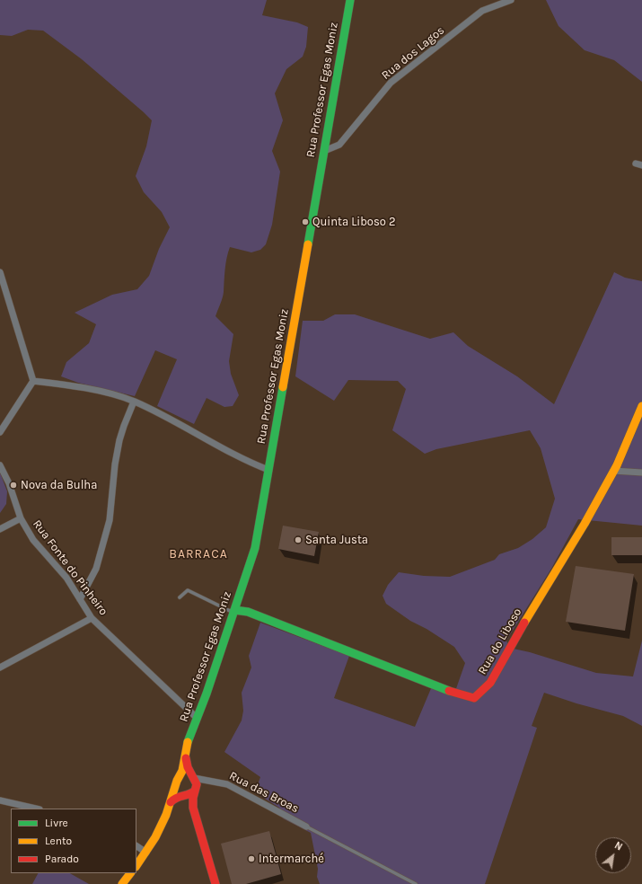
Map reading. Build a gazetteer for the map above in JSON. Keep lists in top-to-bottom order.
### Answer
{
  "streets": {
    "main road": ["Rua Professor Egas Moniz", "Rua do Liboso"],
    "street": ["Rua dos Lagos", "Rua Fonte do Pinheiro", "Rua das Broas"]
  },
  "crossings": [
    ["Rua dos Lagos", "Rua Professor Egas Moniz"],
    ["Rua Professor Egas Moniz", "Rua Fonte do Pinheiro"],
    ["Rua Professor Egas Moniz", "Rua do Liboso"],
    ["Rua Professor Egas Moniz", "Rua das Broas"]
  ],
  "districts": ["BARRACA"],
  "places": [
    "Quinta Liboso 2",
    "Nova da Bulha",
    "Santa Justa",
    "Intermarché"
  ],
  "legend": ["Livre", "Lento", "Parado"],
  "north": "top right"
}
